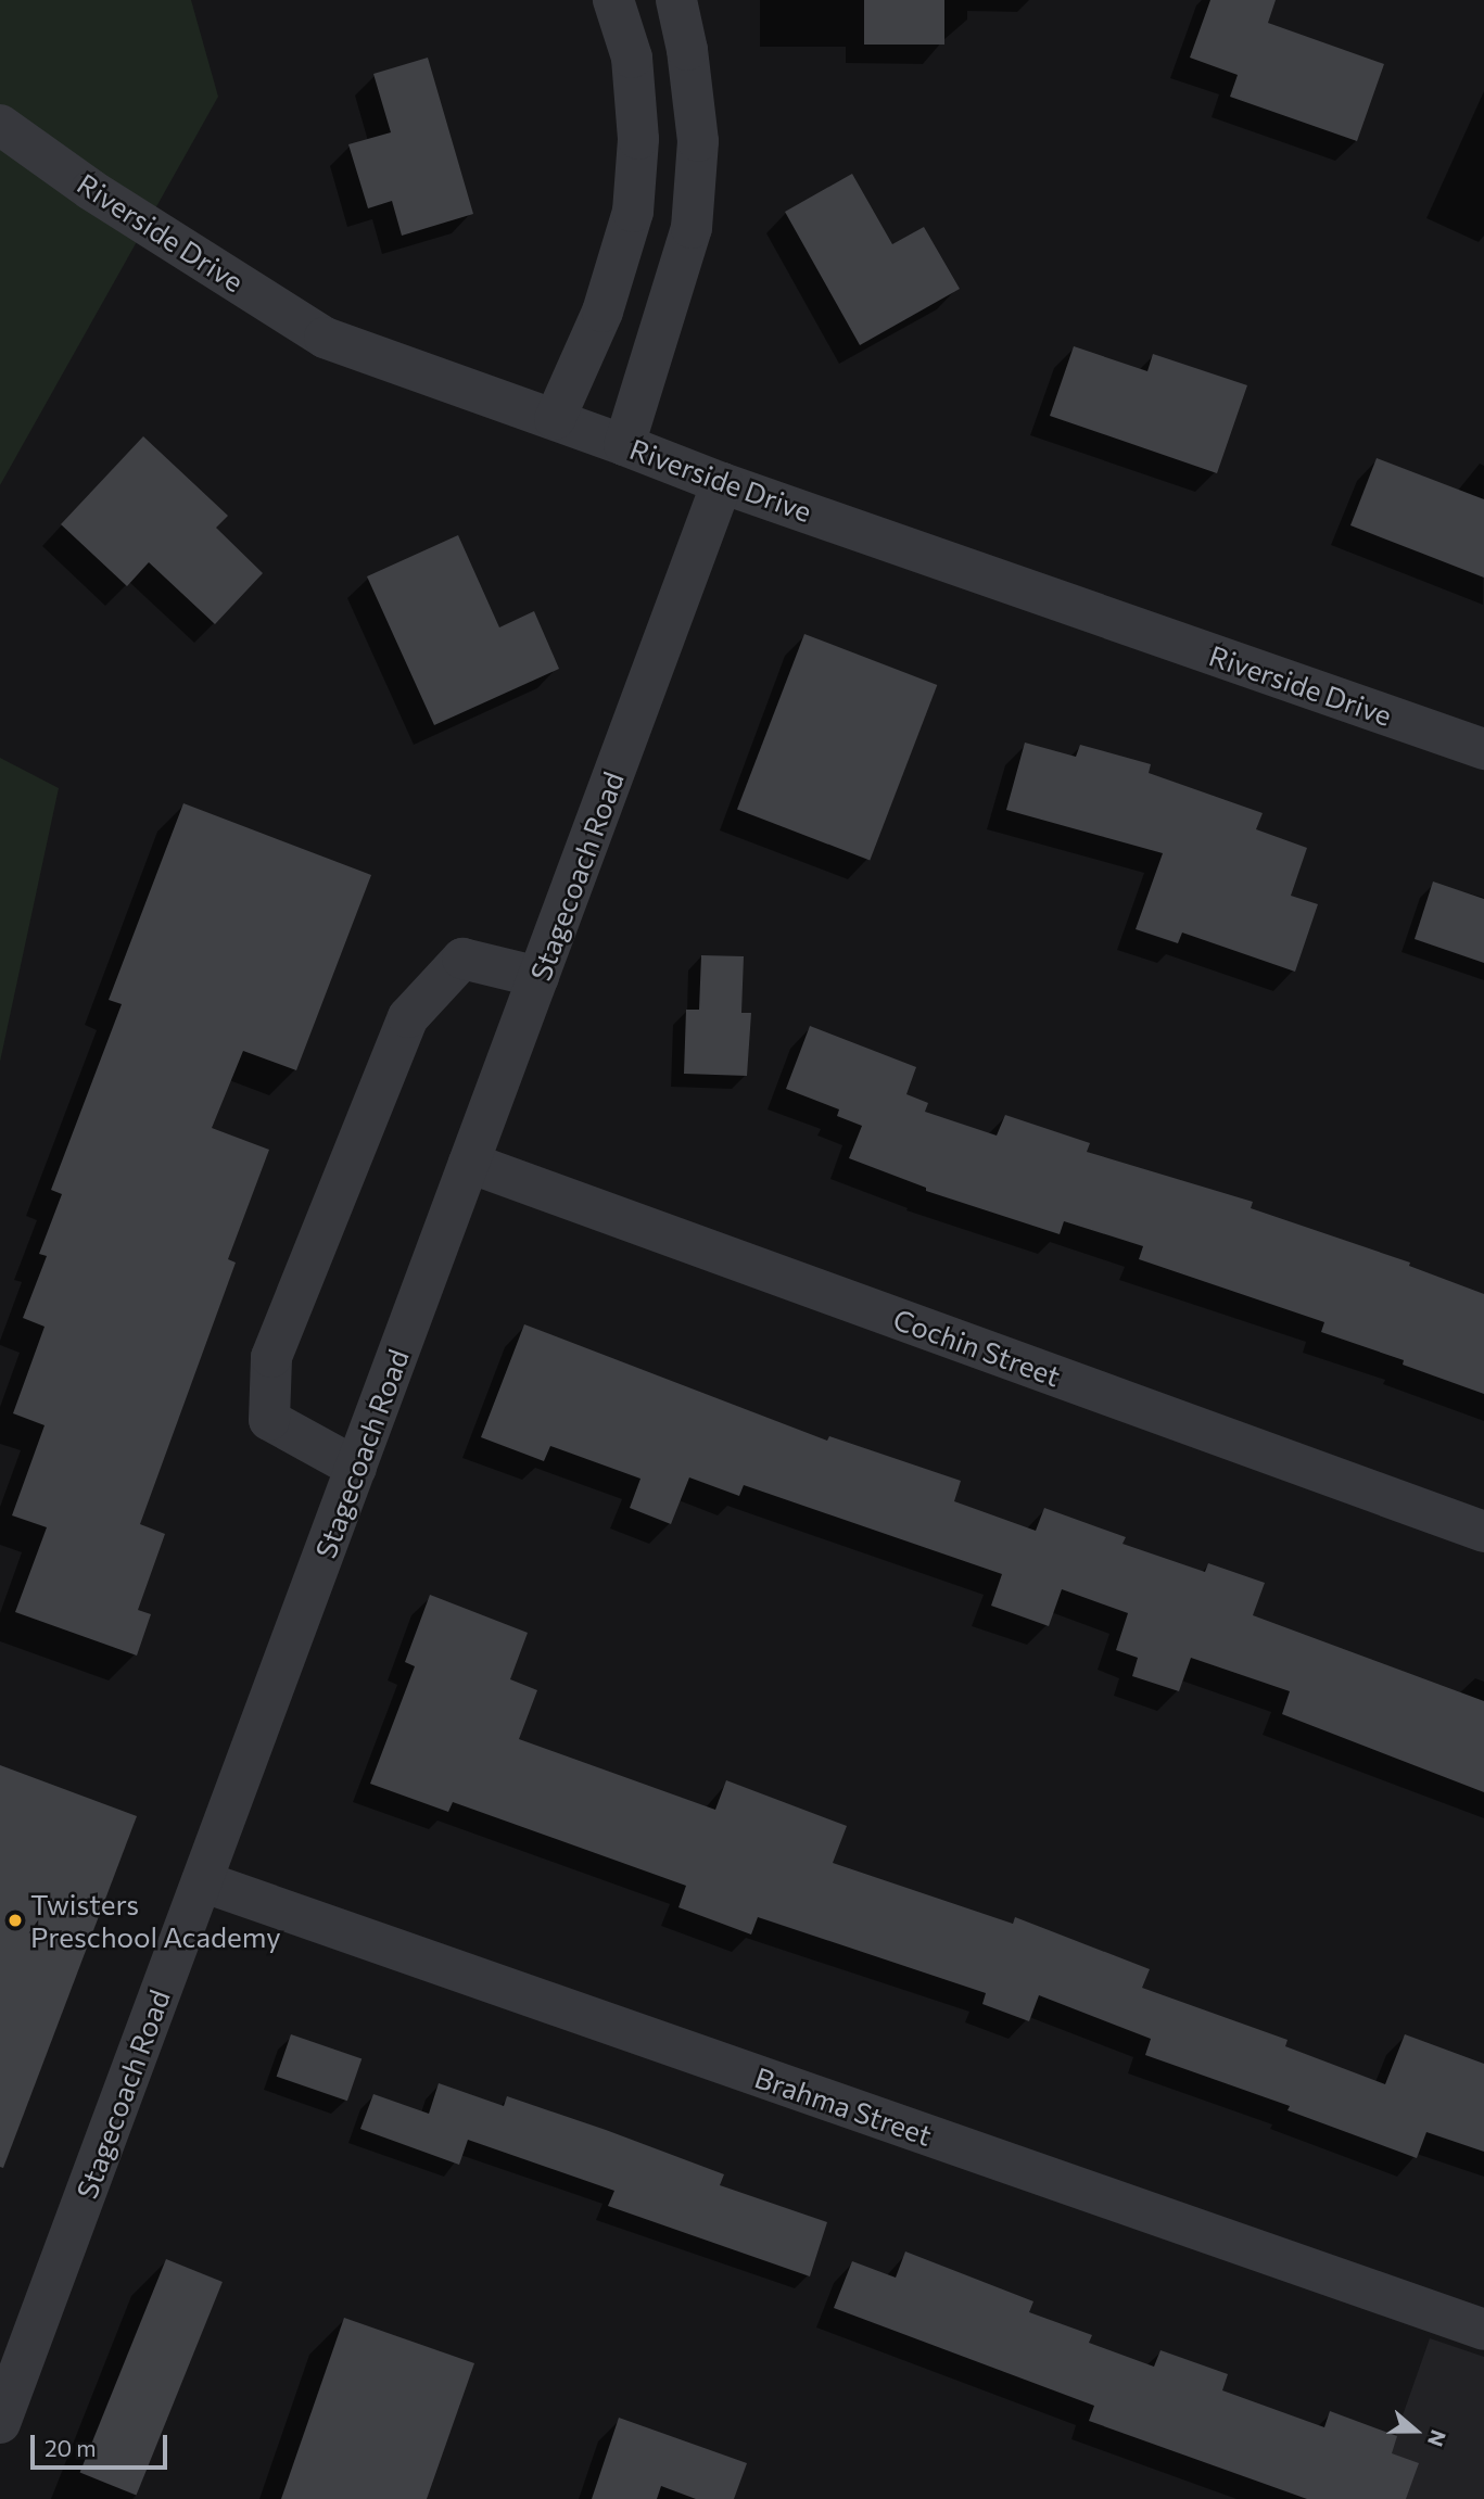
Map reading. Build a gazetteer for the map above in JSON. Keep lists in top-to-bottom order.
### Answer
{
  "streets": {
    "street": [
      "Riverside Drive",
      "Stagecoach Road",
      "Cochin Street",
      "Brahma Street"
    ]
  },
  "crossings": [
    ["Riverside Drive", "Stagecoach Road"],
    ["Stagecoach Road", "Cochin Street"],
    ["Stagecoach Road", "Brahma Street"]
  ],
  "places": ["Twisters Preschool Academy"],
  "scale_bar": "20 m",
  "north": "right"
}
